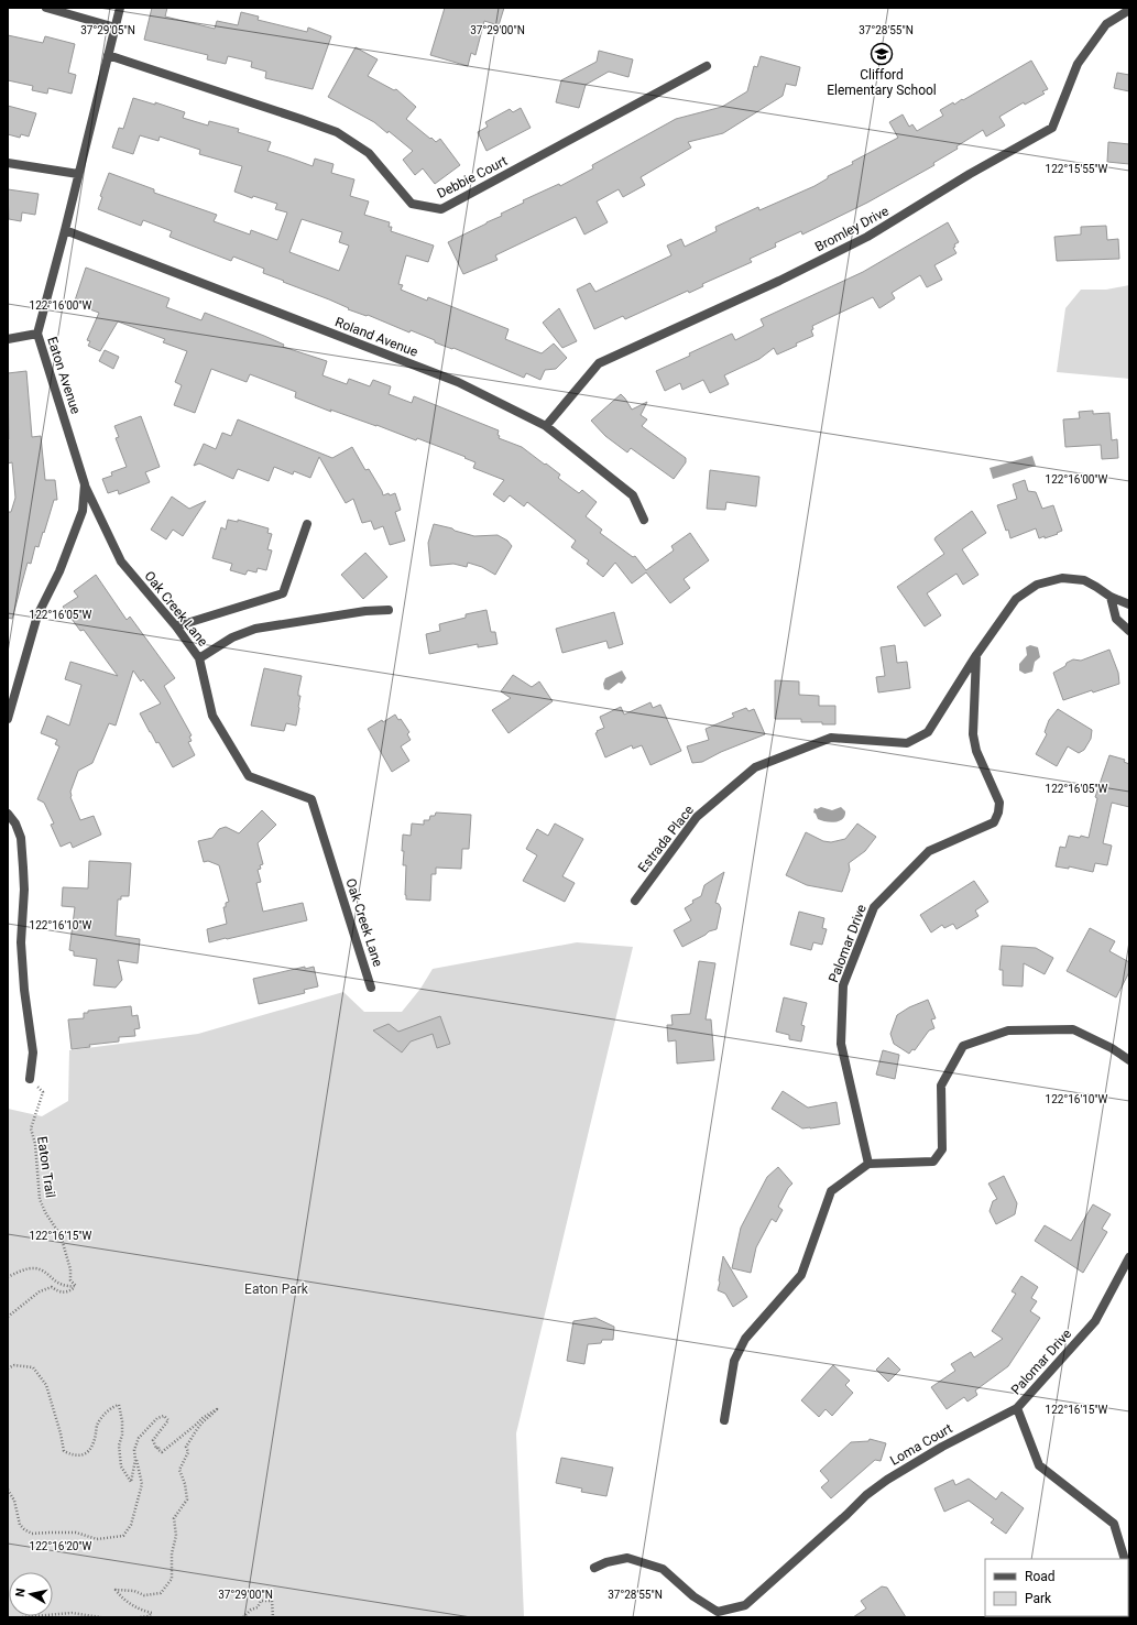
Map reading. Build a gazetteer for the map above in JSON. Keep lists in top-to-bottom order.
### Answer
{
  "streets": {
    "street": [
      "Debbie Court",
      "Bromley Drive",
      "Roland Avenue",
      "Eaton Avenue",
      "Oak Creek Lane",
      "Estrada Place",
      "Palomar Drive",
      "Loma Court"
    ],
    "path": ["Eaton Trail"]
  },
  "crossings": [
    ["Debbie Court", "Eaton Avenue"],
    ["Bromley Drive", "Roland Avenue"],
    ["Roland Avenue", "Eaton Avenue"],
    ["Eaton Avenue", "Oak Creek Lane"],
    ["Estrada Place", "Palomar Drive"],
    ["Palomar Drive", "Loma Court"]
  ],
  "parks": ["Eaton Park"],
  "places": {
    "school or university": ["Clifford Elementary School"]
  },
  "legend": ["Road", "Park"],
  "north": "left",
  "coordinates": [
    "37°29'05\"N",
    "37°29'00\"N",
    "37°28'55\"N",
    "122°15'55\"W",
    "122°16'00\"W",
    "122°16'05\"W",
    "122°16'10\"W",
    "122°16'15\"W",
    "122°16'20\"W"
  ]
}
